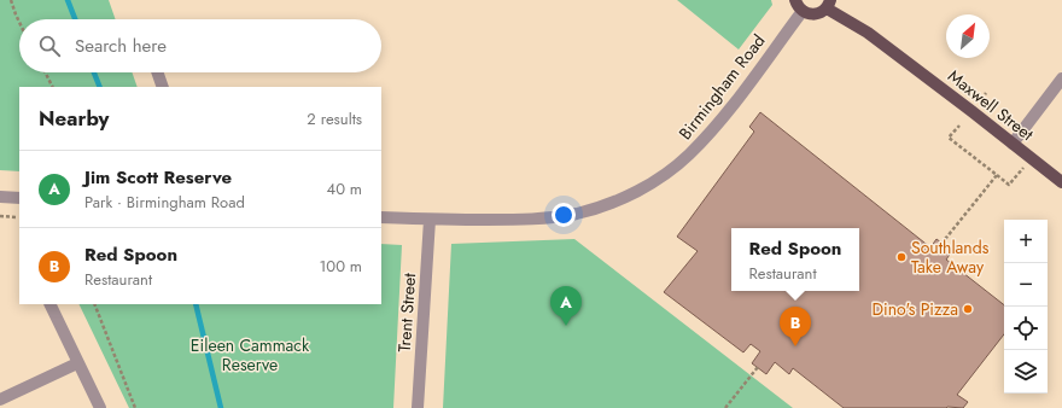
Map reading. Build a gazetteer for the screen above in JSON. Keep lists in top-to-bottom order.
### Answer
{
  "streets": {
    "main road": ["Maxwell Street"],
    "street": ["Birmingham Road", "Trent Street"]
  },
  "crossings": [
    ["Birmingham Road", "Trent Street"]
  ],
  "parks": ["Eileen Cammack Reserve"],
  "places": ["Southlands Take Away", "Dino's Pizza"],
  "north": "top right",
  "page": {
    "search": "Search here",
    "heading": ["Nearby", "2 results"],
    "list": [
      {
        "mark": "A",
        "name": "Jim Scott Reserve",
        "note": "Park · Birmingham Road",
        "value": "40 m"
      },
      {
        "mark": "B",
        "name": "Red Spoon",
        "note": "Restaurant",
        "value": "100 m"
      }
    ],
    "map_buttons": ["+", "−"],
    "popup": ["Red Spoon", "Restaurant"],
    "pins": ["A", "B"]
  }
}
